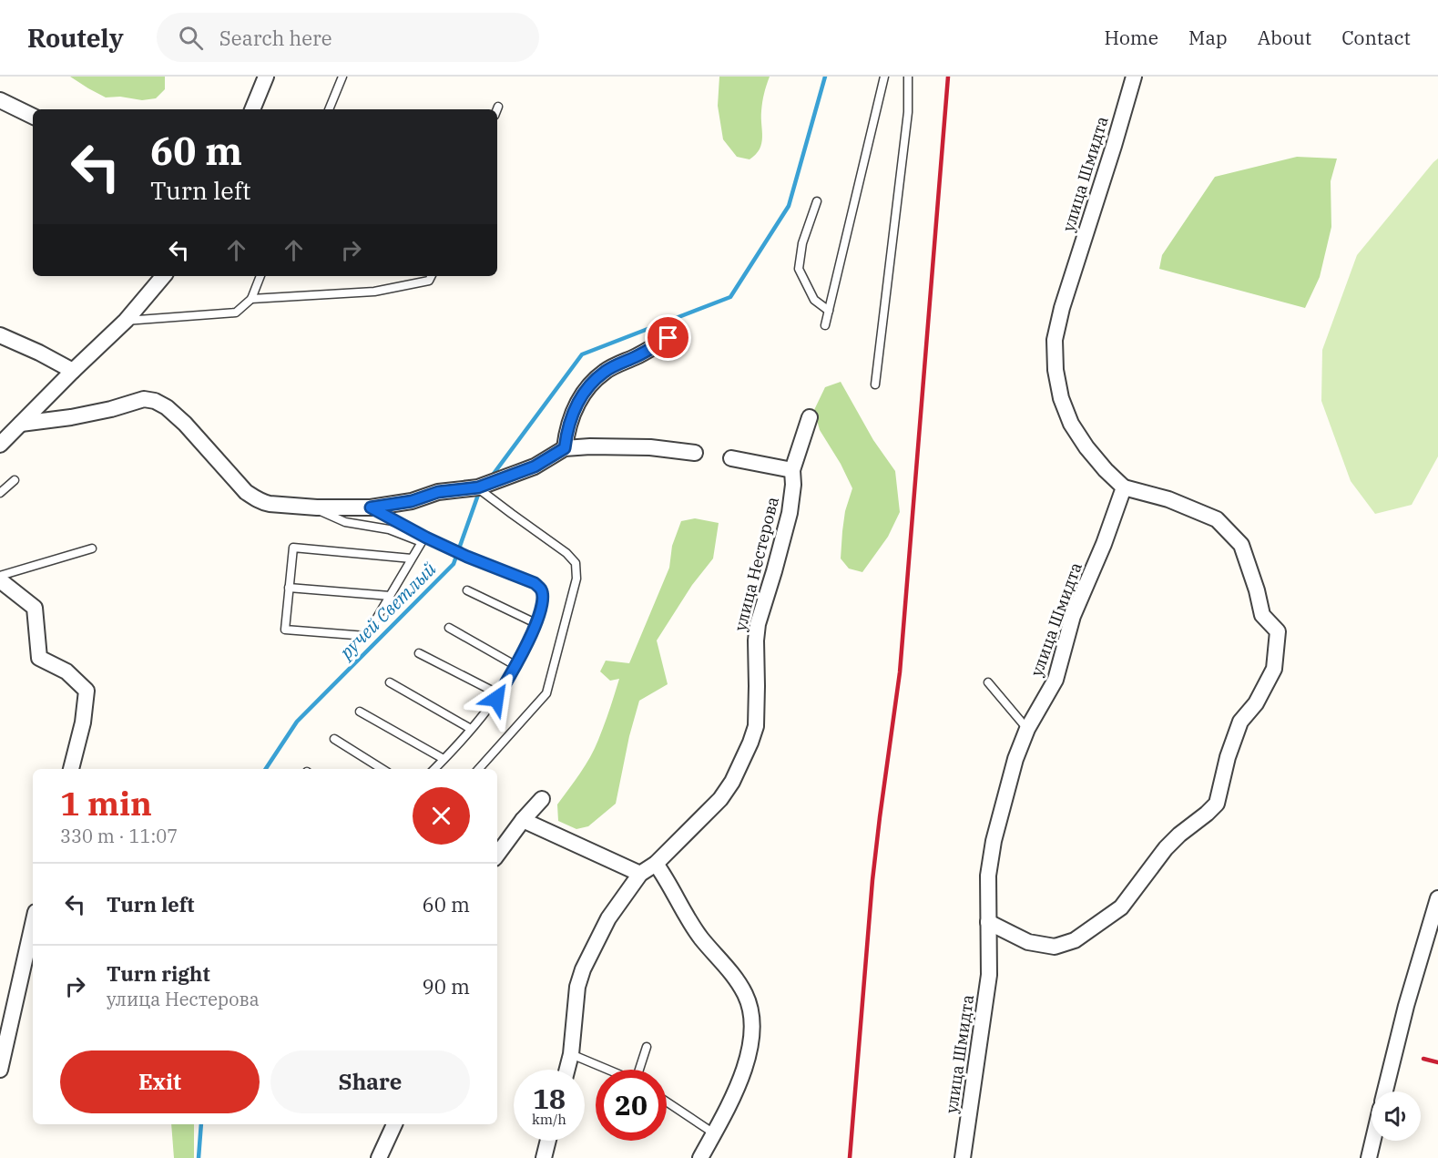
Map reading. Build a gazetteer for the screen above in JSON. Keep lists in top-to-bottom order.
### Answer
{
  "streets": {
    "street": ["улица Шмидта", "улица Нестерова"]
  },
  "water": ["ручей Светлый"],
  "page": {
    "header": "Routely",
    "search": "Search here",
    "nav": [
      "Home",
      "Map",
      "About",
      "Contact"
    ],
    "turn": ["60 m", "Turn left"],
    "heading": ["1 min", "330 m · 11:07"],
    "list": [
      {
        "name": "Turn left",
        "value": "60 m"
      },
      {
        "name": "Turn right",
        "note": "улица Нестерова",
        "value": "90 m"
      }
    ],
    "buttons": ["Exit", "Share"],
    "speed": "18 km/h",
    "limit": "20"
  }
}
